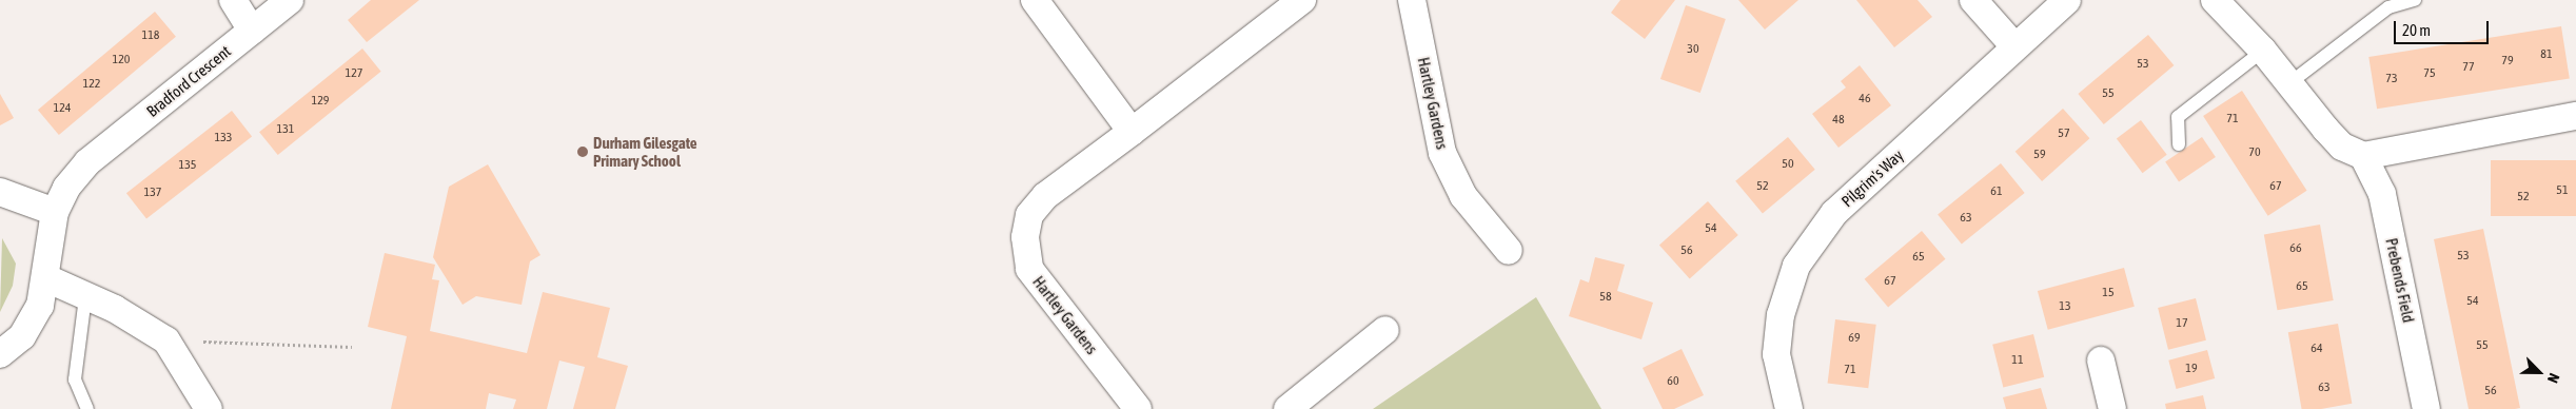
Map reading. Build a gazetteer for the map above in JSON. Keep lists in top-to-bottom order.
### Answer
{
  "streets": {
    "street": [
      "Bradford Crescent",
      "Hartley Gardens",
      "Pilgrim's Way",
      "Prebends Field"
    ]
  },
  "places": ["Durham Gilesgate Primary School"],
  "house_numbers": [
    "118",
    "30",
    "81",
    "120",
    "79",
    "53",
    "77",
    "127",
    "75",
    "73",
    "122",
    "55",
    "46",
    "129",
    "124",
    "71",
    "48",
    "131",
    "57",
    "133",
    "70",
    "59",
    "50",
    "135",
    "52",
    "67",
    "51",
    "61",
    "137",
    "52",
    "63",
    "54",
    "66",
    "56",
    "53",
    "65",
    "67",
    "65",
    "15",
    "58",
    "54",
    "13",
    "17",
    "69",
    "55",
    "64",
    "11",
    "19",
    "71",
    "60",
    "63",
    "56"
  ],
  "scale_bar": "20 m",
  "north": "bottom right"
}
